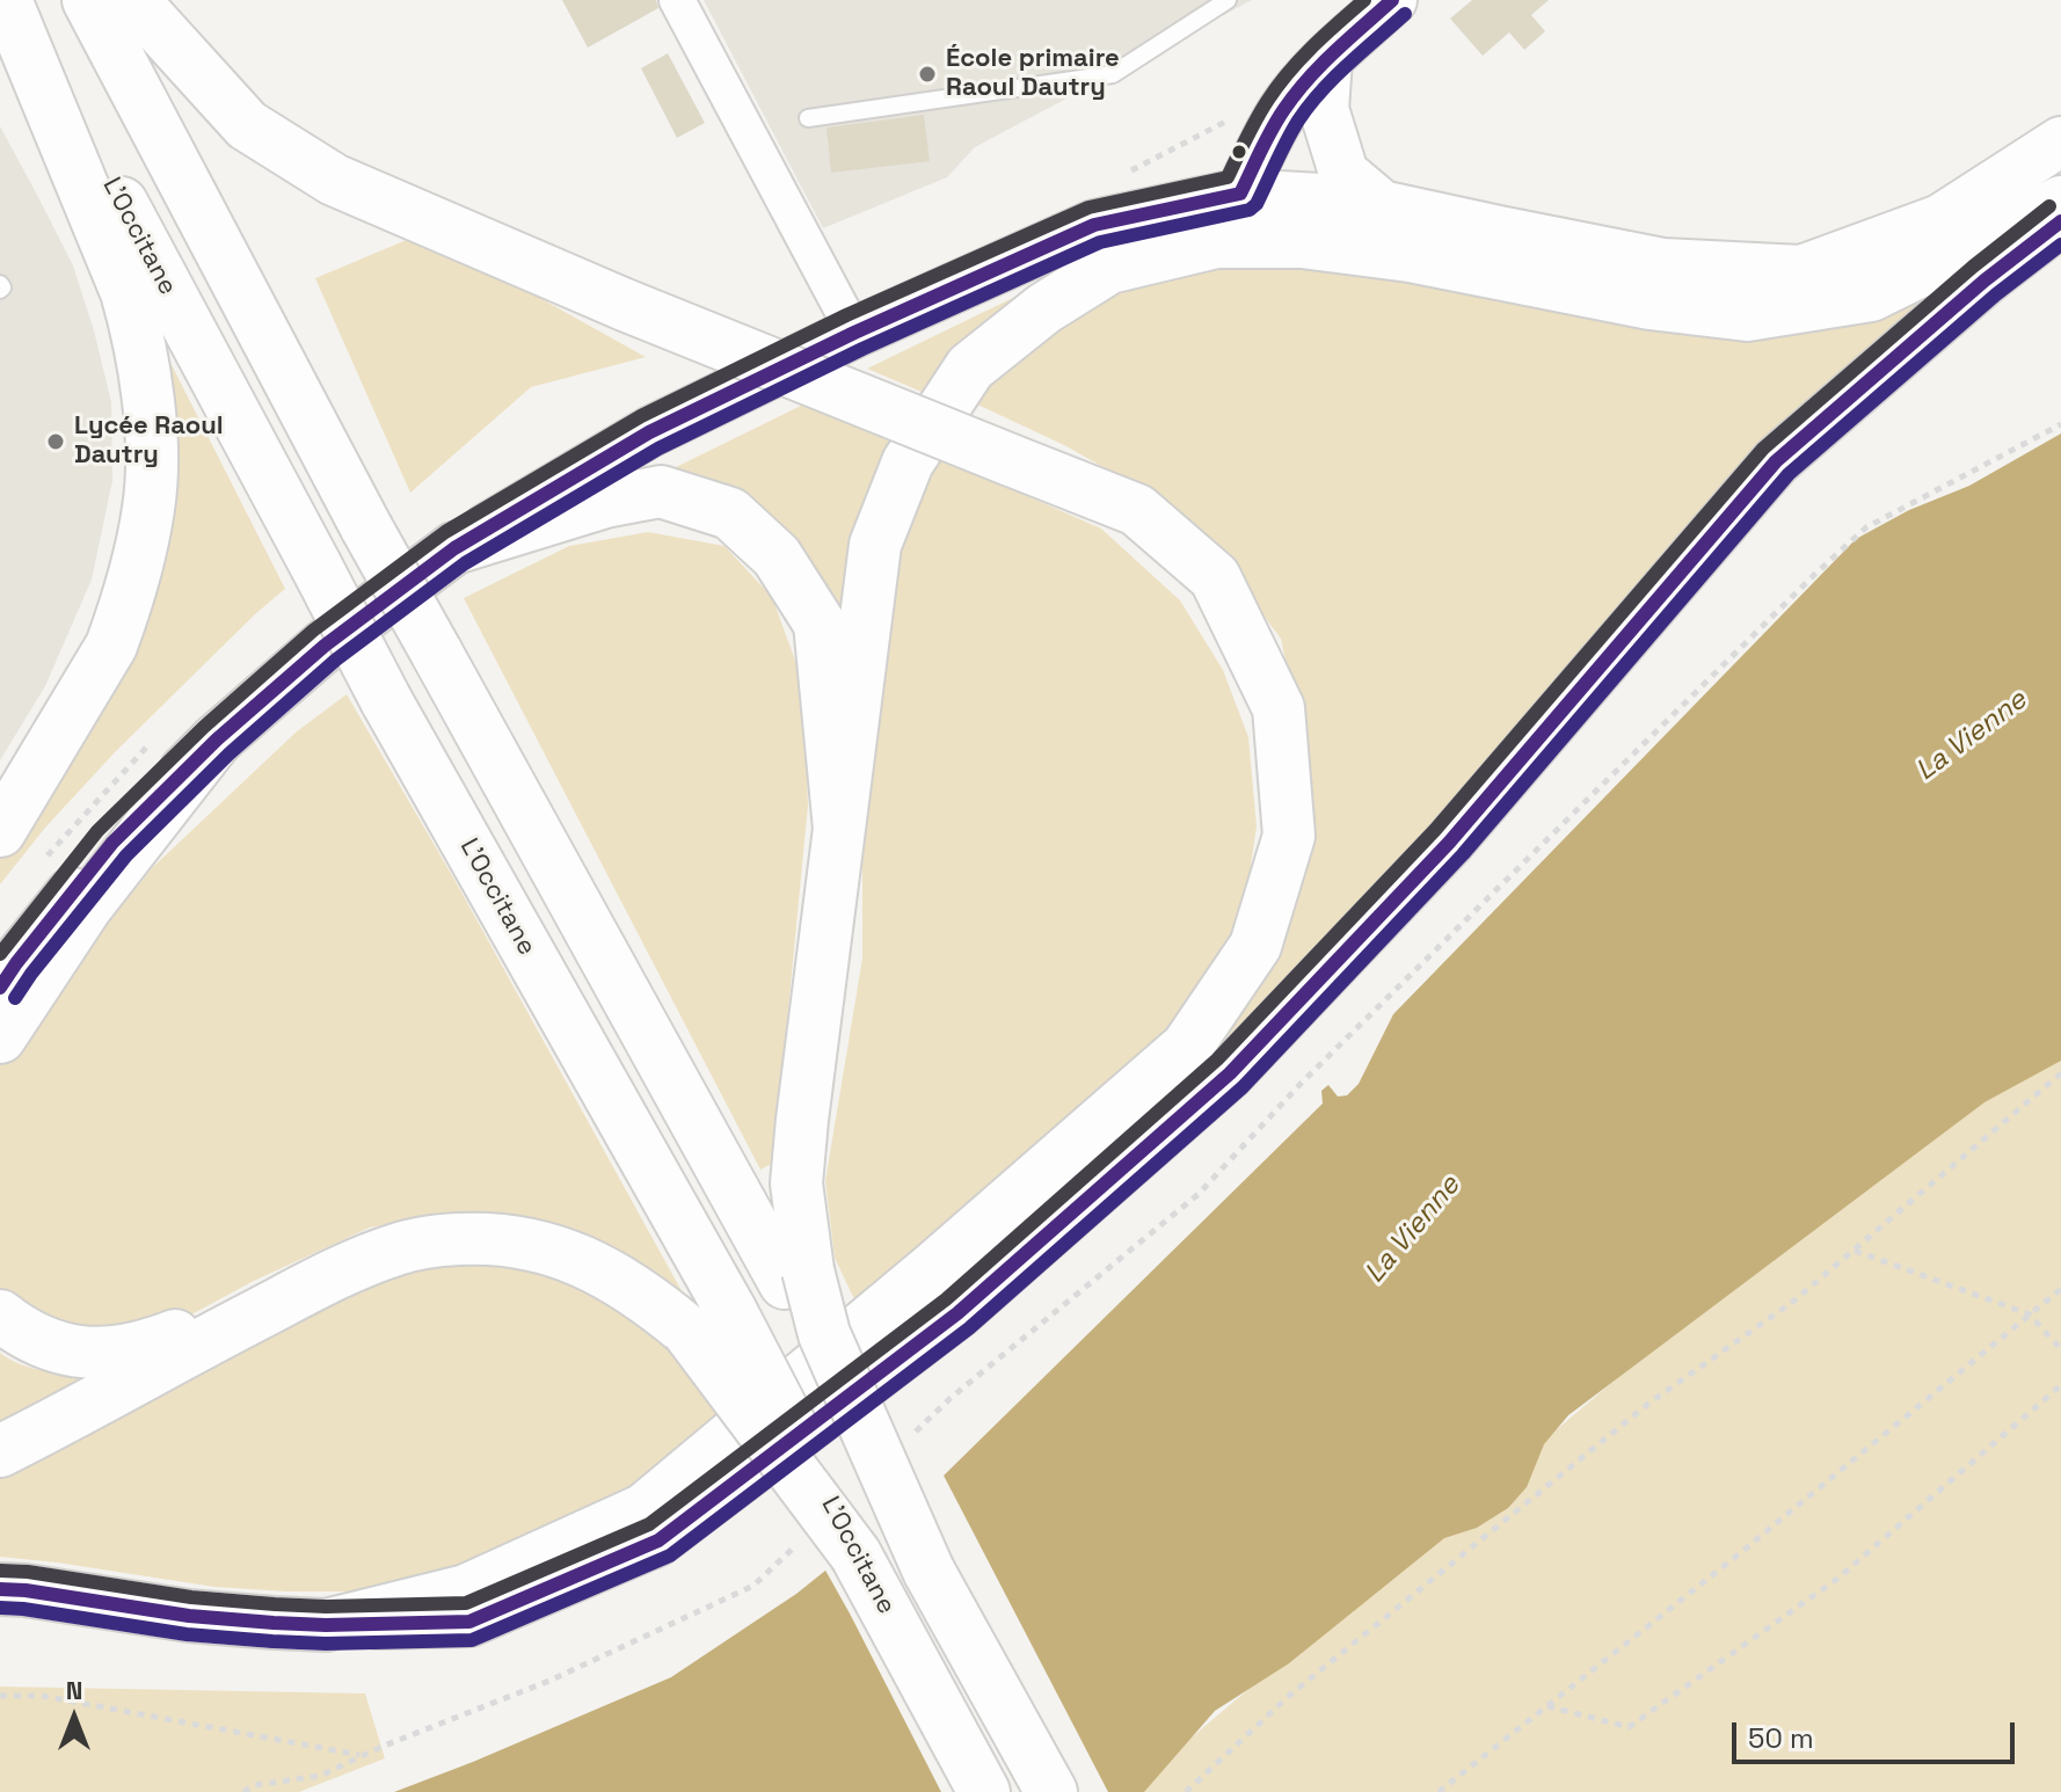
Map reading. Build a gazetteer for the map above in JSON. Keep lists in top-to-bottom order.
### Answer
{
  "streets": {
    "main road": ["L'Occitane"]
  },
  "water": ["La Vienne"],
  "places": ["École primaire Raoul Dautry", "Lycée Raoul Dautry"],
  "scale_bar": "50 m",
  "north": "top"
}
